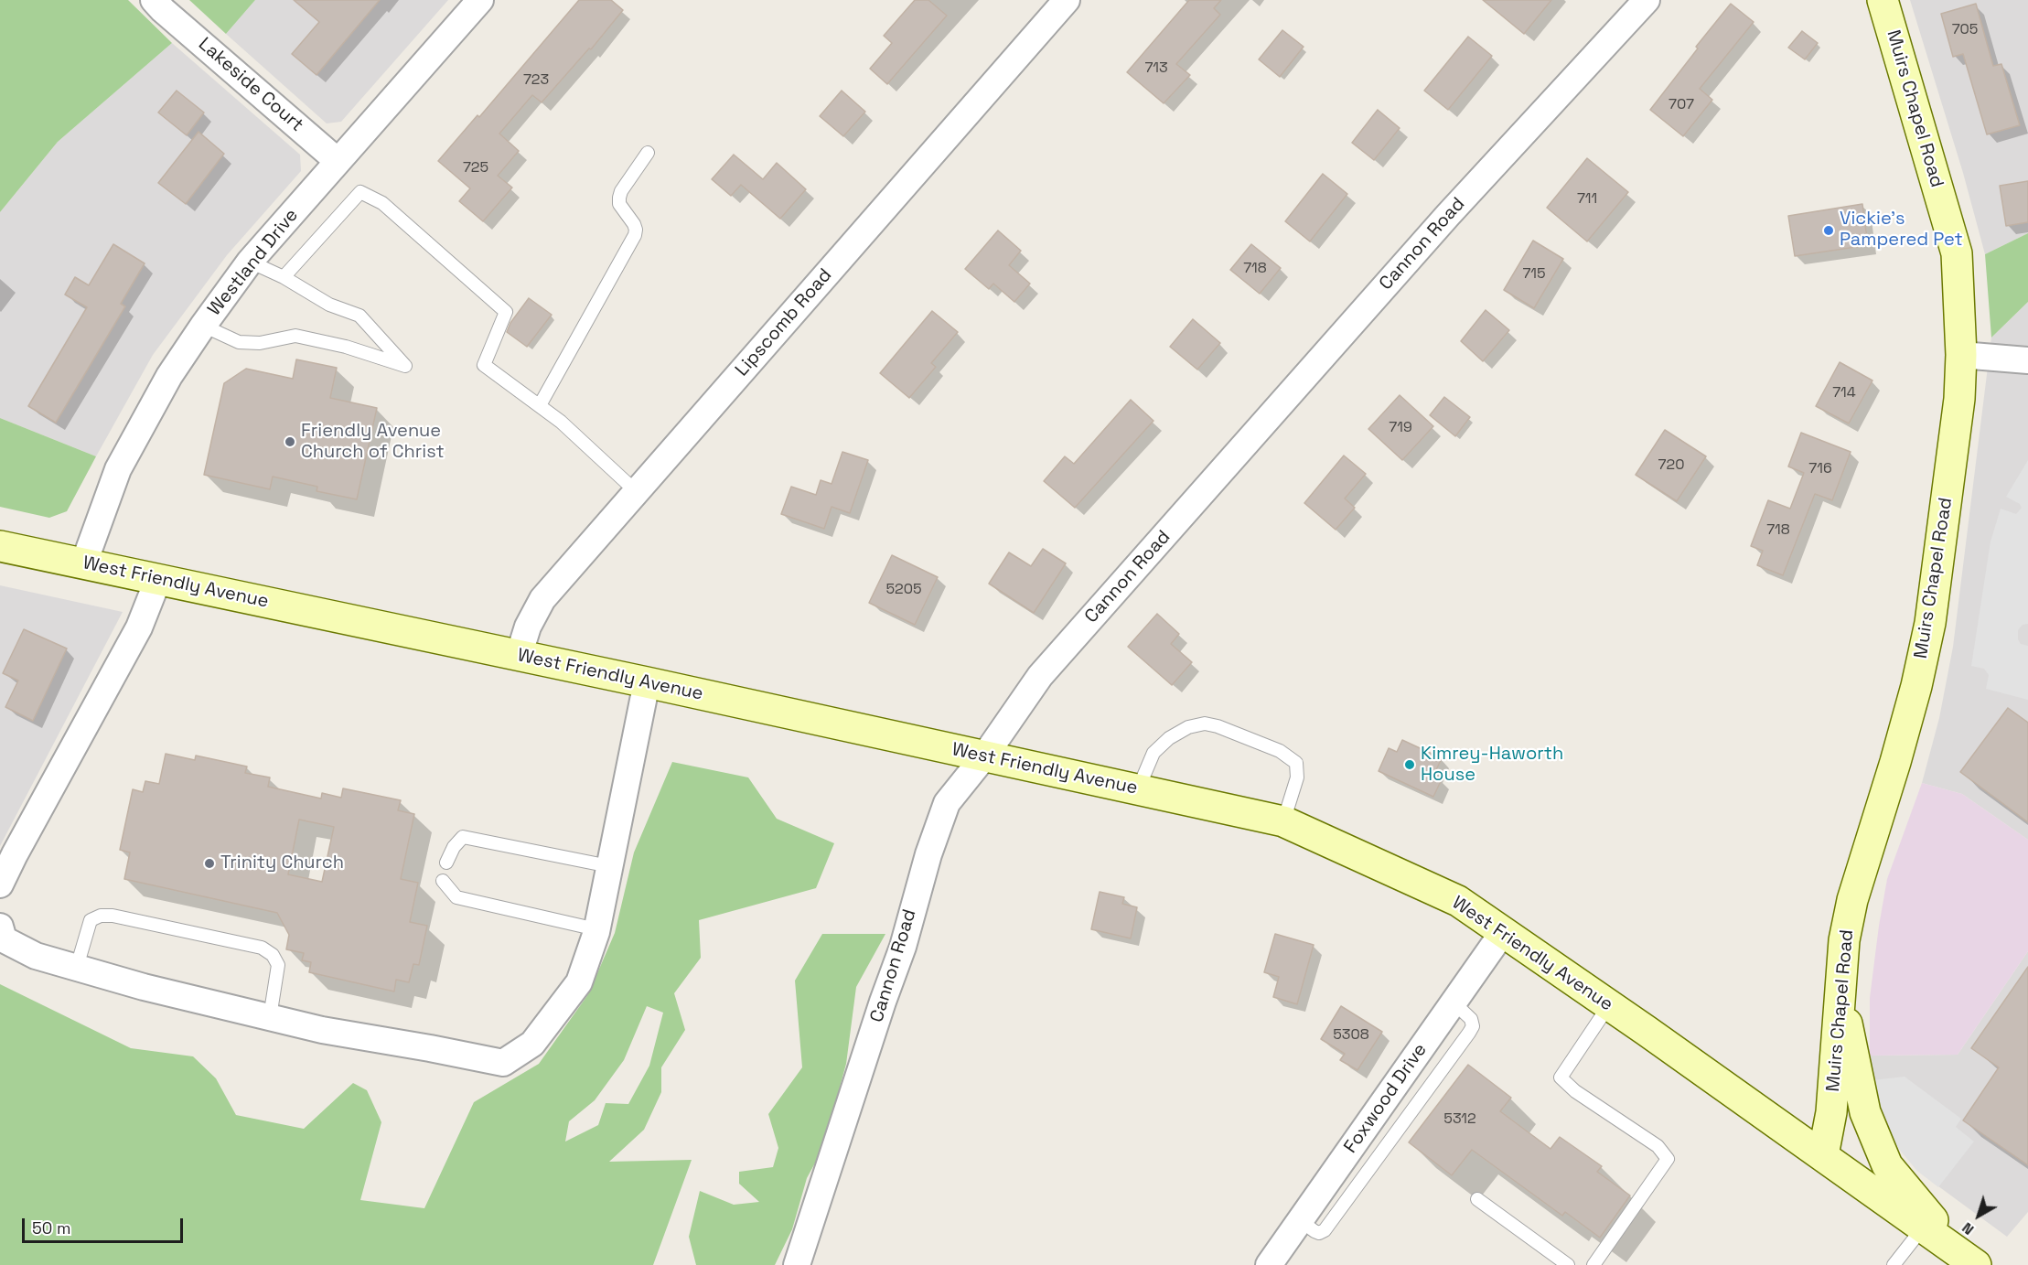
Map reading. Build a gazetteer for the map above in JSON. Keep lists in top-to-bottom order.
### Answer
{
  "streets": {
    "main road": ["Muirs Chapel Road", "West Friendly Avenue"],
    "street": [
      "Lakeside Court",
      "Cannon Road",
      "Westland Drive",
      "Lipscomb Road",
      "Foxwood Drive"
    ]
  },
  "crossings": [
    ["Lakeside Court", "Westland Drive"],
    ["Muirs Chapel Road", "West Friendly Avenue"],
    ["Cannon Road", "West Friendly Avenue"],
    ["Westland Drive", "West Friendly Avenue"],
    ["Lipscomb Road", "West Friendly Avenue"],
    ["West Friendly Avenue", "Foxwood Drive"]
  ],
  "places": [
    "Vickie's Pampered Pet",
    "Friendly Avenue Church of Christ",
    "Kimrey-Haworth House",
    "Trinity Church"
  ],
  "house_numbers": [
    "705",
    "713",
    "723",
    "707",
    "725",
    "711",
    "718",
    "715",
    "714",
    "719",
    "720",
    "716",
    "718",
    "5205",
    "5308",
    "5312"
  ],
  "scale_bar": "50 m",
  "north": "bottom left"
}
